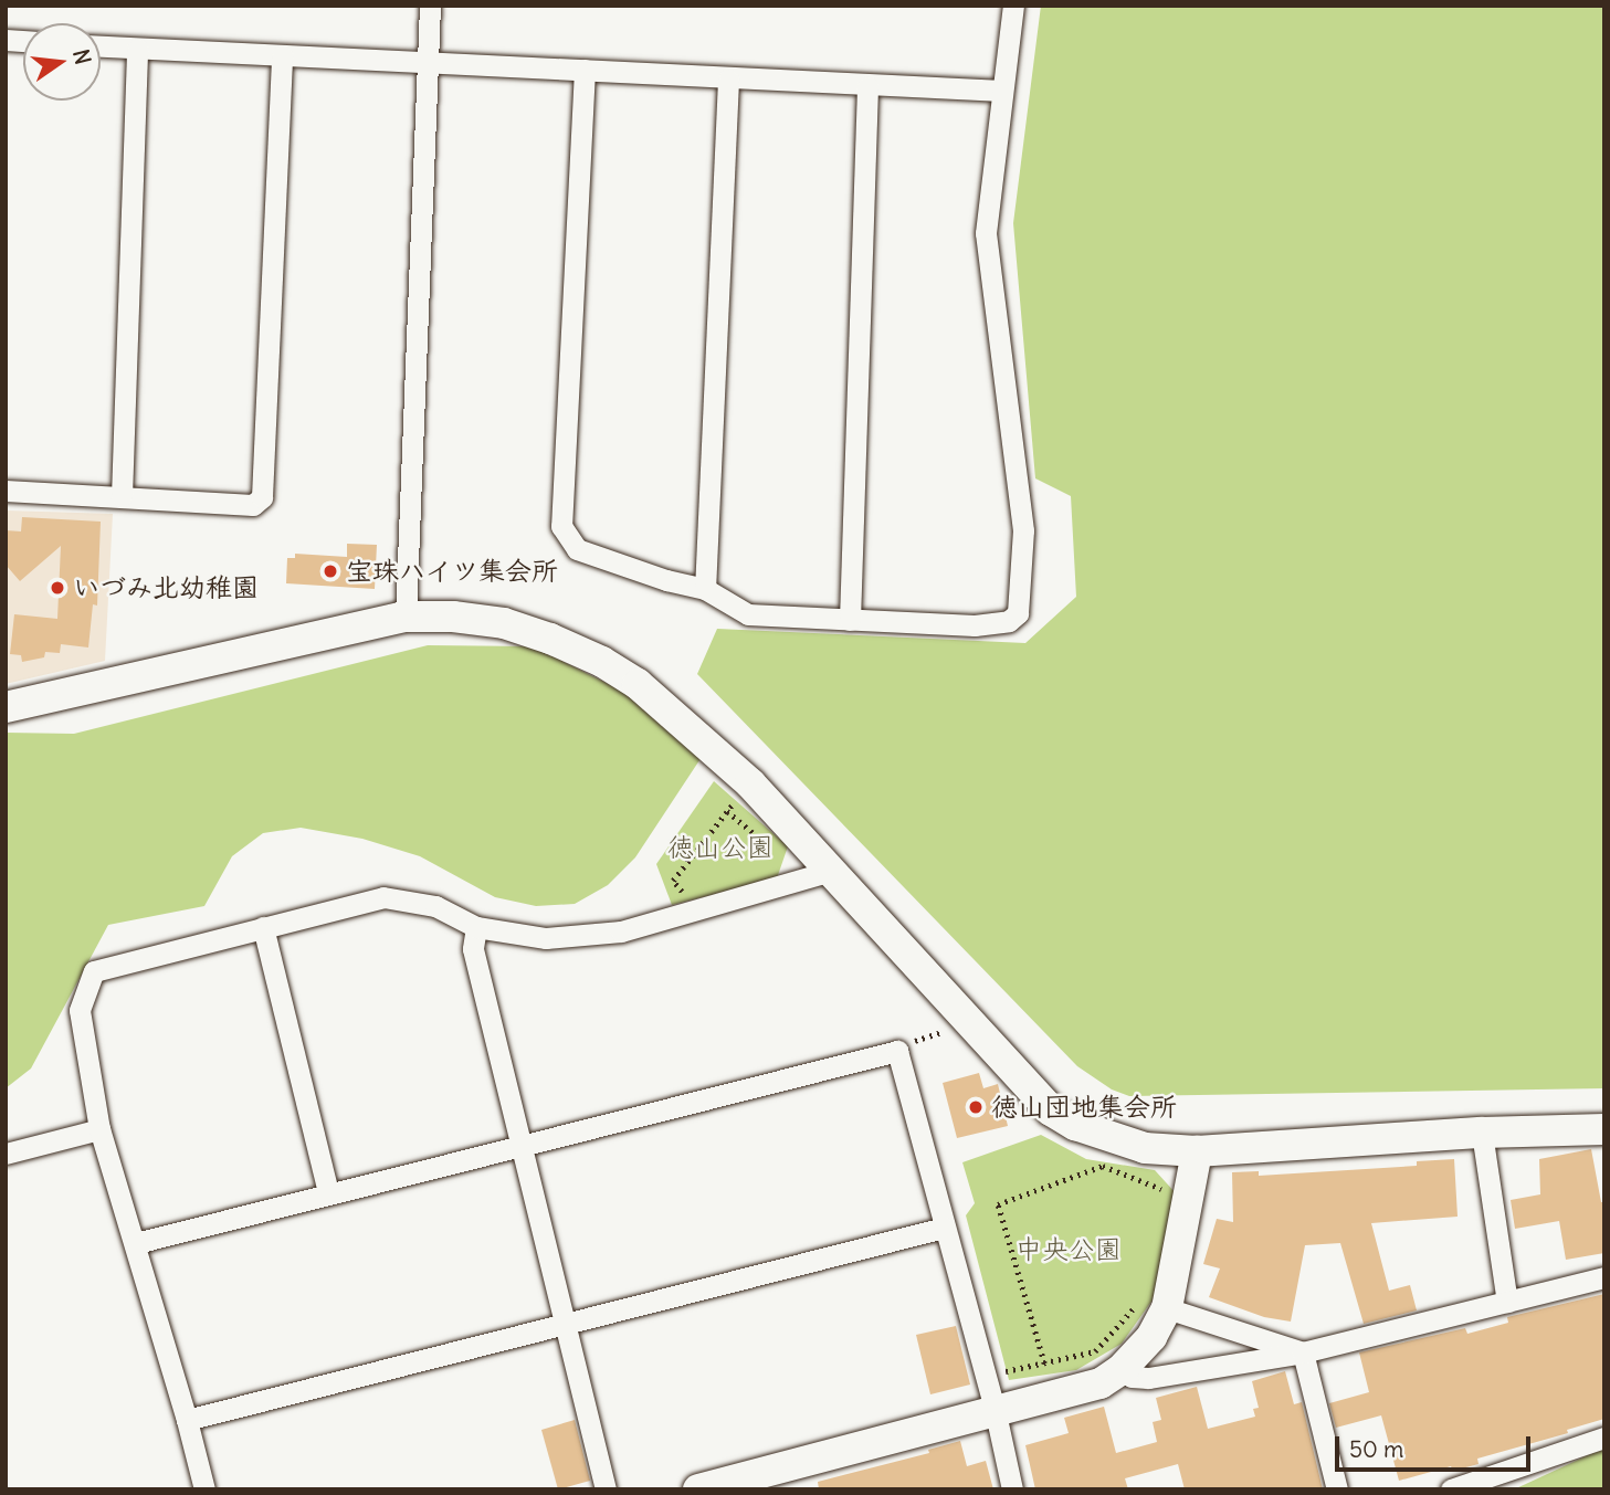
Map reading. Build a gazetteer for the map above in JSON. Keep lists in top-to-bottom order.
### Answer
{
  "parks": ["徳山公園", "中央公園"],
  "places": ["宝珠ハイツ集会所", "いづみ北幼稚園", "徳山団地集会所"],
  "scale_bar": "50 m",
  "north": "right"
}
